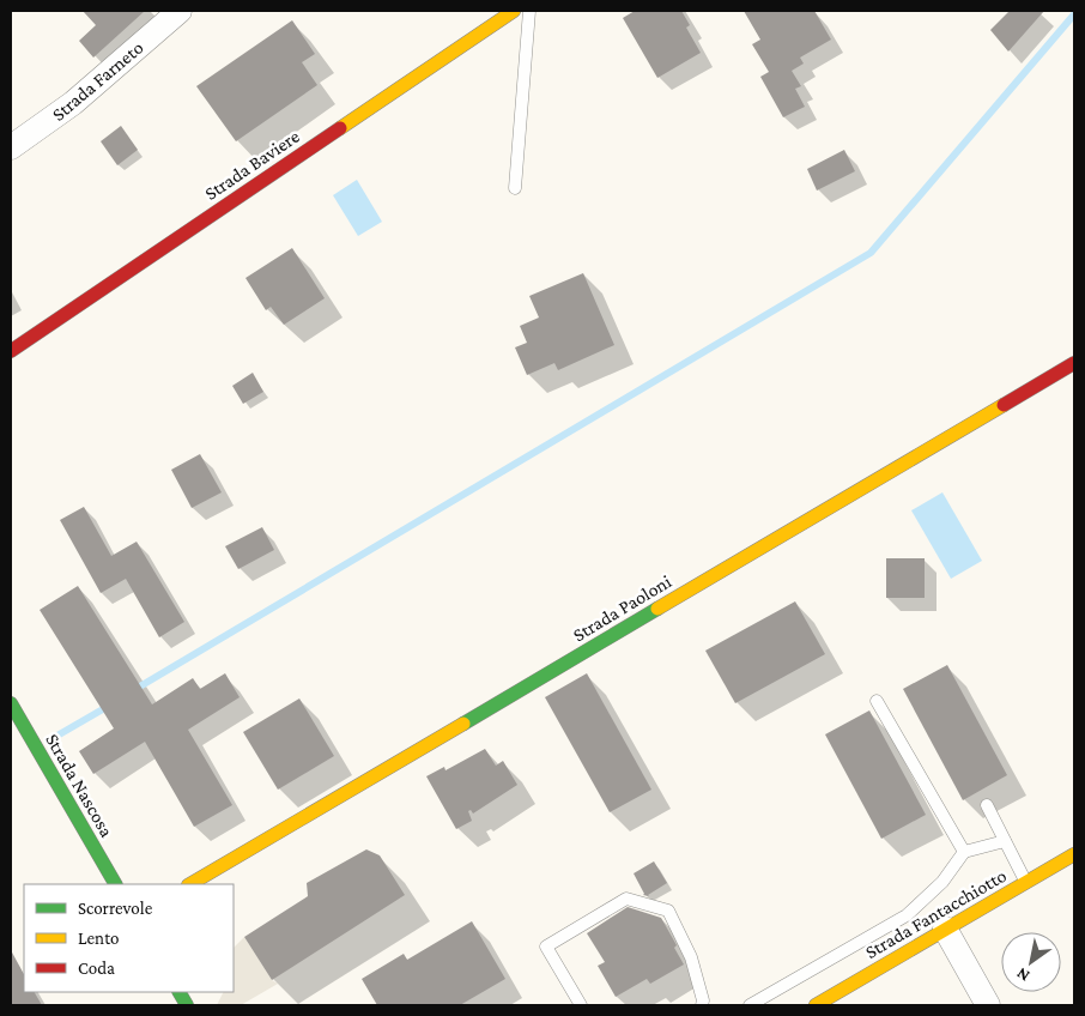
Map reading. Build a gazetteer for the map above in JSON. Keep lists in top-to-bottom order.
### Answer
{
  "streets": {
    "street": [
      "Strada Farneto",
      "Strada Baviere",
      "Strada Paoloni",
      "Strada Nascosa",
      "Strada Fantacchiotto"
    ]
  },
  "legend": ["Scorrevole", "Lento", "Coda"],
  "north": "bottom left"
}
